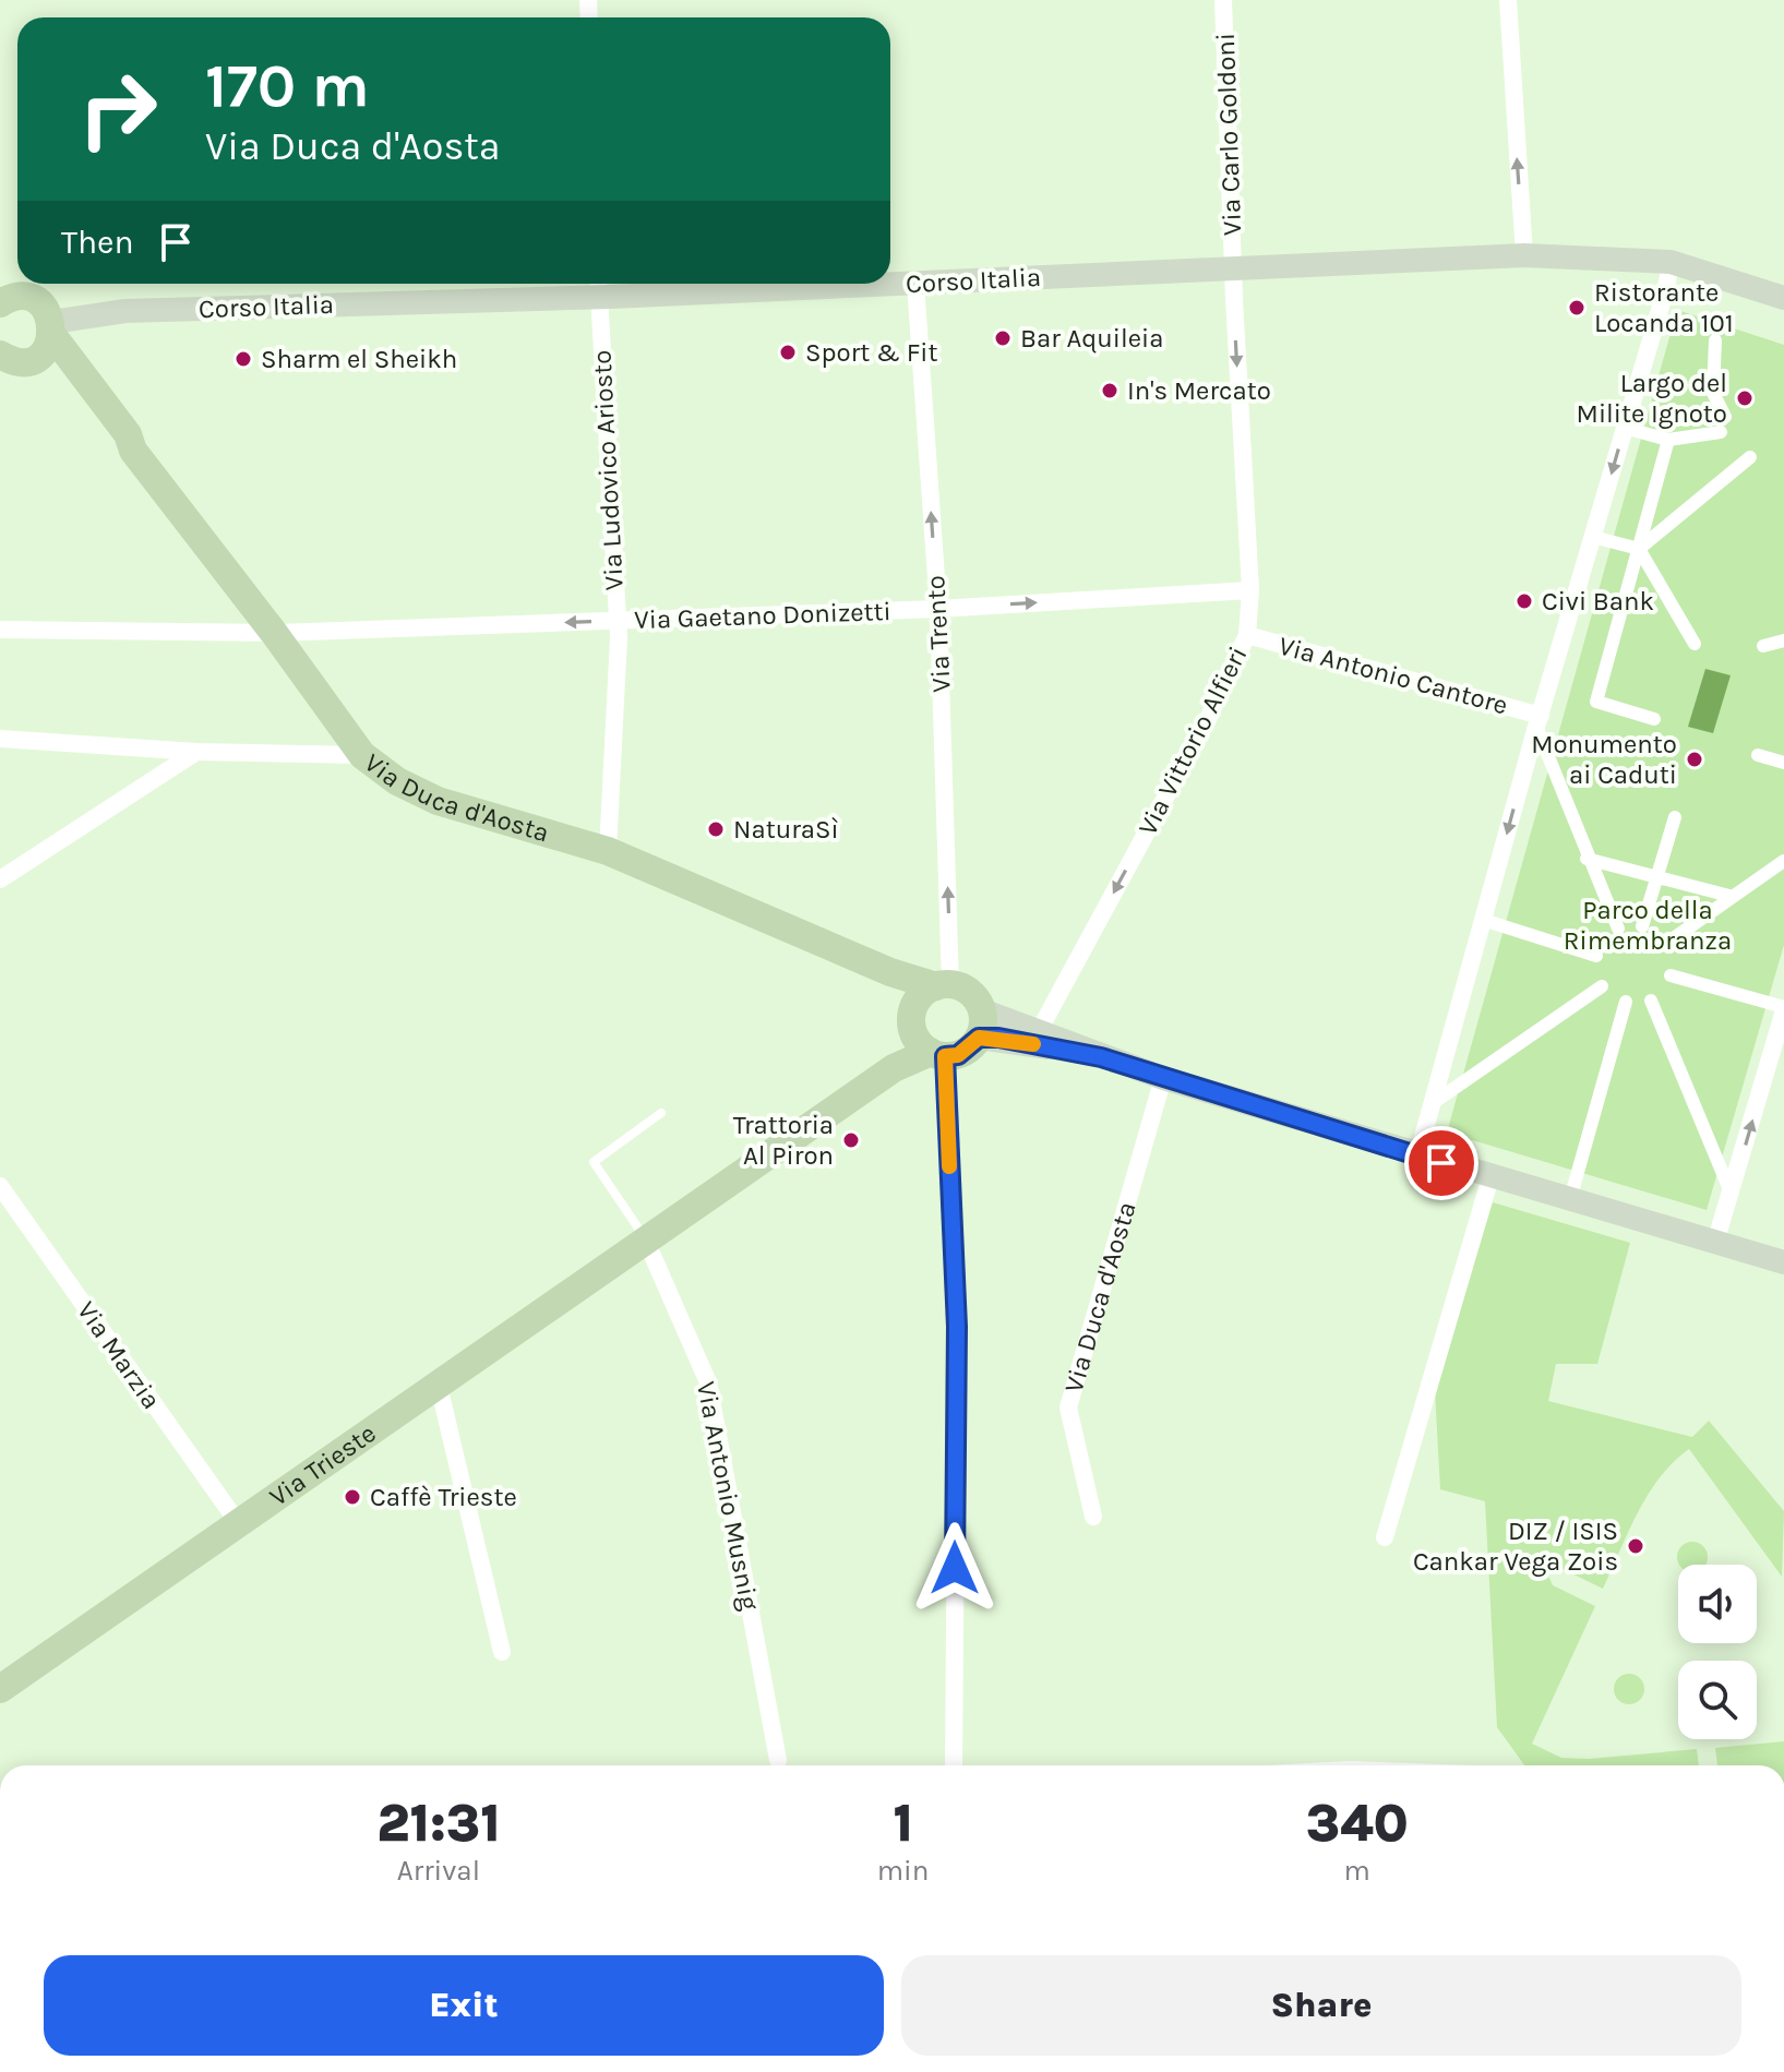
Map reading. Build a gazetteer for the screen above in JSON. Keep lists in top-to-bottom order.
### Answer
{
  "streets": {
    "main road": ["Corso Italia", "Via Duca d'Aosta", "Via Trieste"],
    "street": [
      "Via Carlo Goldoni",
      "Via Ludovico Ariosto",
      "Via Gaetano Donizetti",
      "Via Trento",
      "Via Antonio Cantore",
      "Via Vittorio Alfieri",
      "Via Marzia",
      "Via Antonio Musnig"
    ]
  },
  "crossings": [
    ["Via Carlo Goldoni", "Corso Italia"],
    ["Via Carlo Goldoni", "Via Vittorio Alfieri"],
    ["Corso Italia", "Via Ludovico Ariosto"],
    ["Corso Italia", "Via Trento"],
    ["Corso Italia", "Via Vittorio Alfieri"],
    ["Via Ludovico Ariosto", "Via Gaetano Donizetti"],
    ["Via Ludovico Ariosto", "Via Duca d'Aosta"],
    ["Via Gaetano Donizetti", "Via Trento"],
    ["Via Gaetano Donizetti", "Via Vittorio Alfieri"],
    ["Via Trento", "Via Duca d'Aosta"],
    ["Via Trento", "Via Trieste"],
    ["Via Antonio Cantore", "Via Vittorio Alfieri"],
    ["Via Vittorio Alfieri", "Via Duca d'Aosta"],
    ["Via Duca d'Aosta", "Via Trieste"],
    ["Via Marzia", "Via Trieste"],
    ["Via Trieste", "Via Antonio Musnig"]
  ],
  "one_way": ["Via Trento", "Via Vittorio Alfieri"],
  "parks": ["Parco della Rimembranza"],
  "places": [
    "Ristorante Locanda 101",
    "Bar Aquileia",
    "Sport & Fit",
    "Sharm el Sheikh",
    "In's Mercato",
    "Largo del Milite Ignoto",
    "Civi Bank",
    "Monumento ai Caduti",
    "NaturaSì",
    "Trattoria Al Piron",
    "Caffè Trieste",
    "DIZ / ISIS Cankar Vega Zois"
  ],
  "page": {
    "turn": ["170 m", "Via Duca d'Aosta"],
    "then": "Then",
    "eta": [
      "21:31",
      "Arrival",
      "1",
      "min",
      "340",
      "m"
    ],
    "buttons": ["Exit", "Share"]
  }
}
